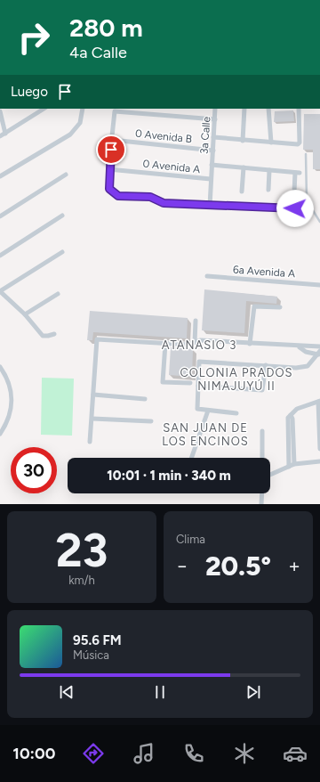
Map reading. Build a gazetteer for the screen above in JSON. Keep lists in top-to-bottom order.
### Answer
{
  "streets": {
    "street": [
      "3a Calle",
      "0 Avenida B",
      "0 Avenida A",
      "6a Avenida A"
    ]
  },
  "crossings": [
    ["3a Calle", "0 Avenida B"],
    ["3a Calle", "0 Avenida A"]
  ],
  "districts": ["ATANASIO 3", "COLONIA PRADOS NIMAJUYÚ II", "SAN JUAN DE LOS ENCINOS"],
  "page": {
    "turn": ["280 m", "4a Calle"],
    "then": "Luego",
    "limit": "30",
    "trip": "10:01 · 1 min · 340 m",
    "tile": [
      ["23", "km/h"],
      "Clima"
    ],
    "heat": ["−", "20.5°", "+"],
    "song": ["95.6 FM", "Música"],
    "tabs": "10:00"
  }
}
